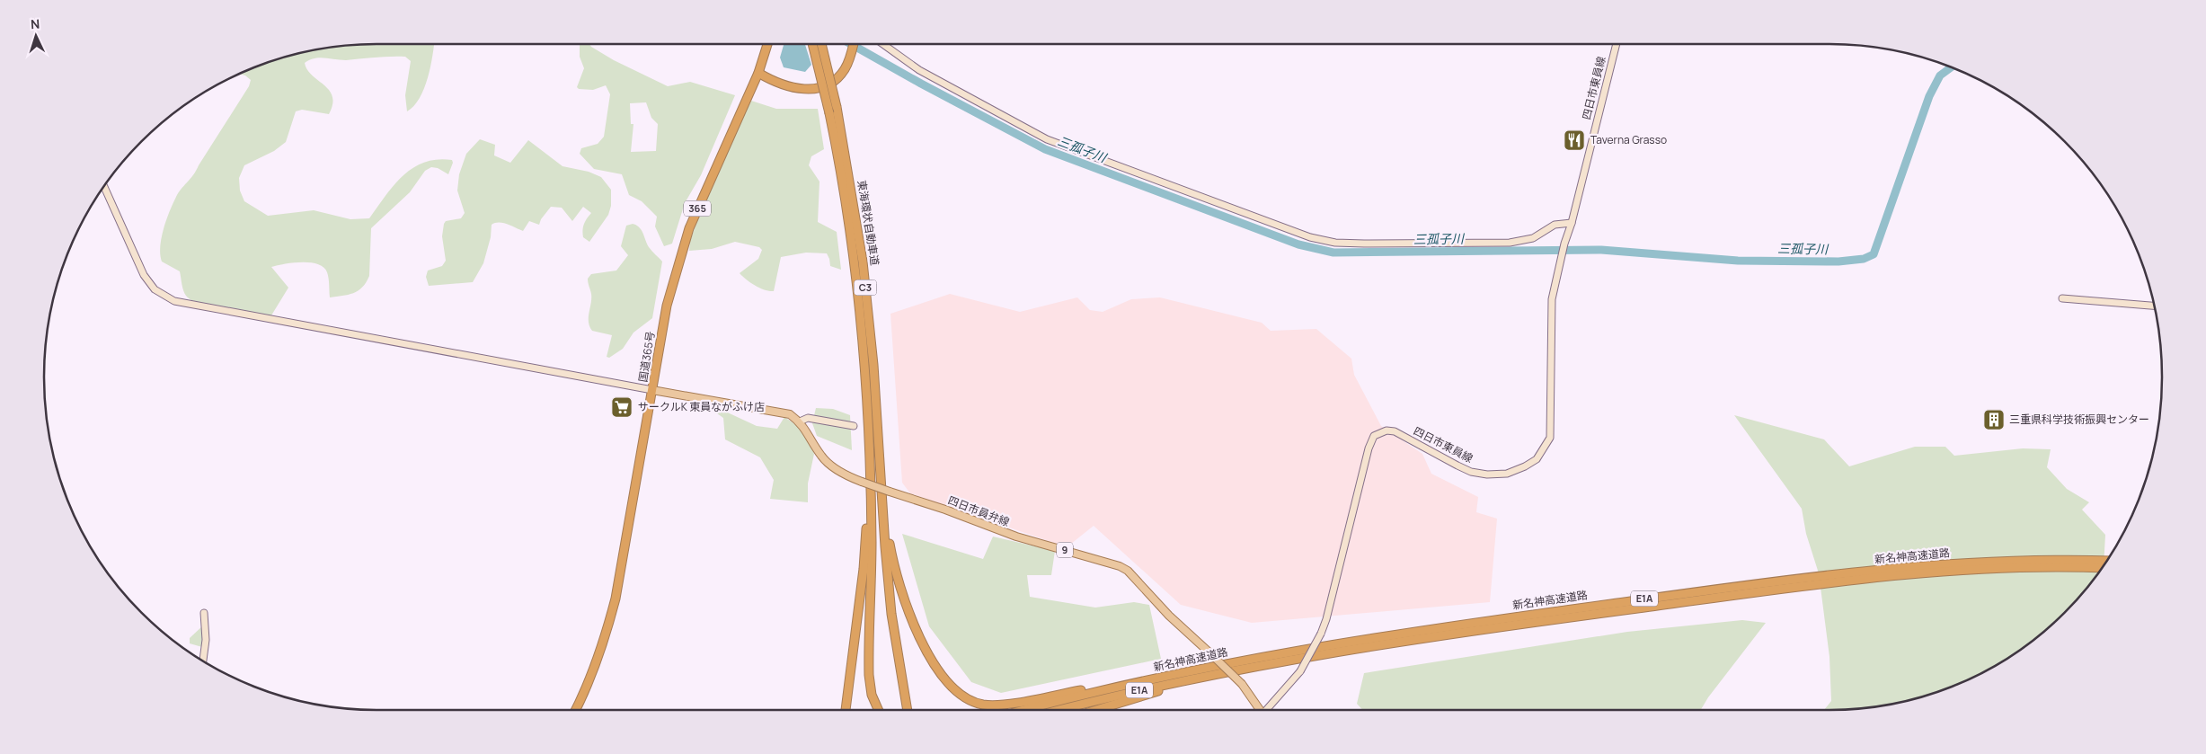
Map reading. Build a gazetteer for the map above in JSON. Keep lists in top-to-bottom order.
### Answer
{
  "streets": {
    "highway": [
      "365",
      "東海環状自動車道",
      "C3",
      "国道365号",
      "新名神高速道路",
      "E1A"
    ],
    "main road": ["四日市員弁線", "9"],
    "street": ["四日市東員線"]
  },
  "water": ["三孤子川"],
  "places": {
    "restaurant": ["Taverna Grasso"],
    "supermarket": ["サークルK 東員ながふけ店"],
    "building": ["三重県科学技術振興センター"]
  },
  "north": "top"
}
